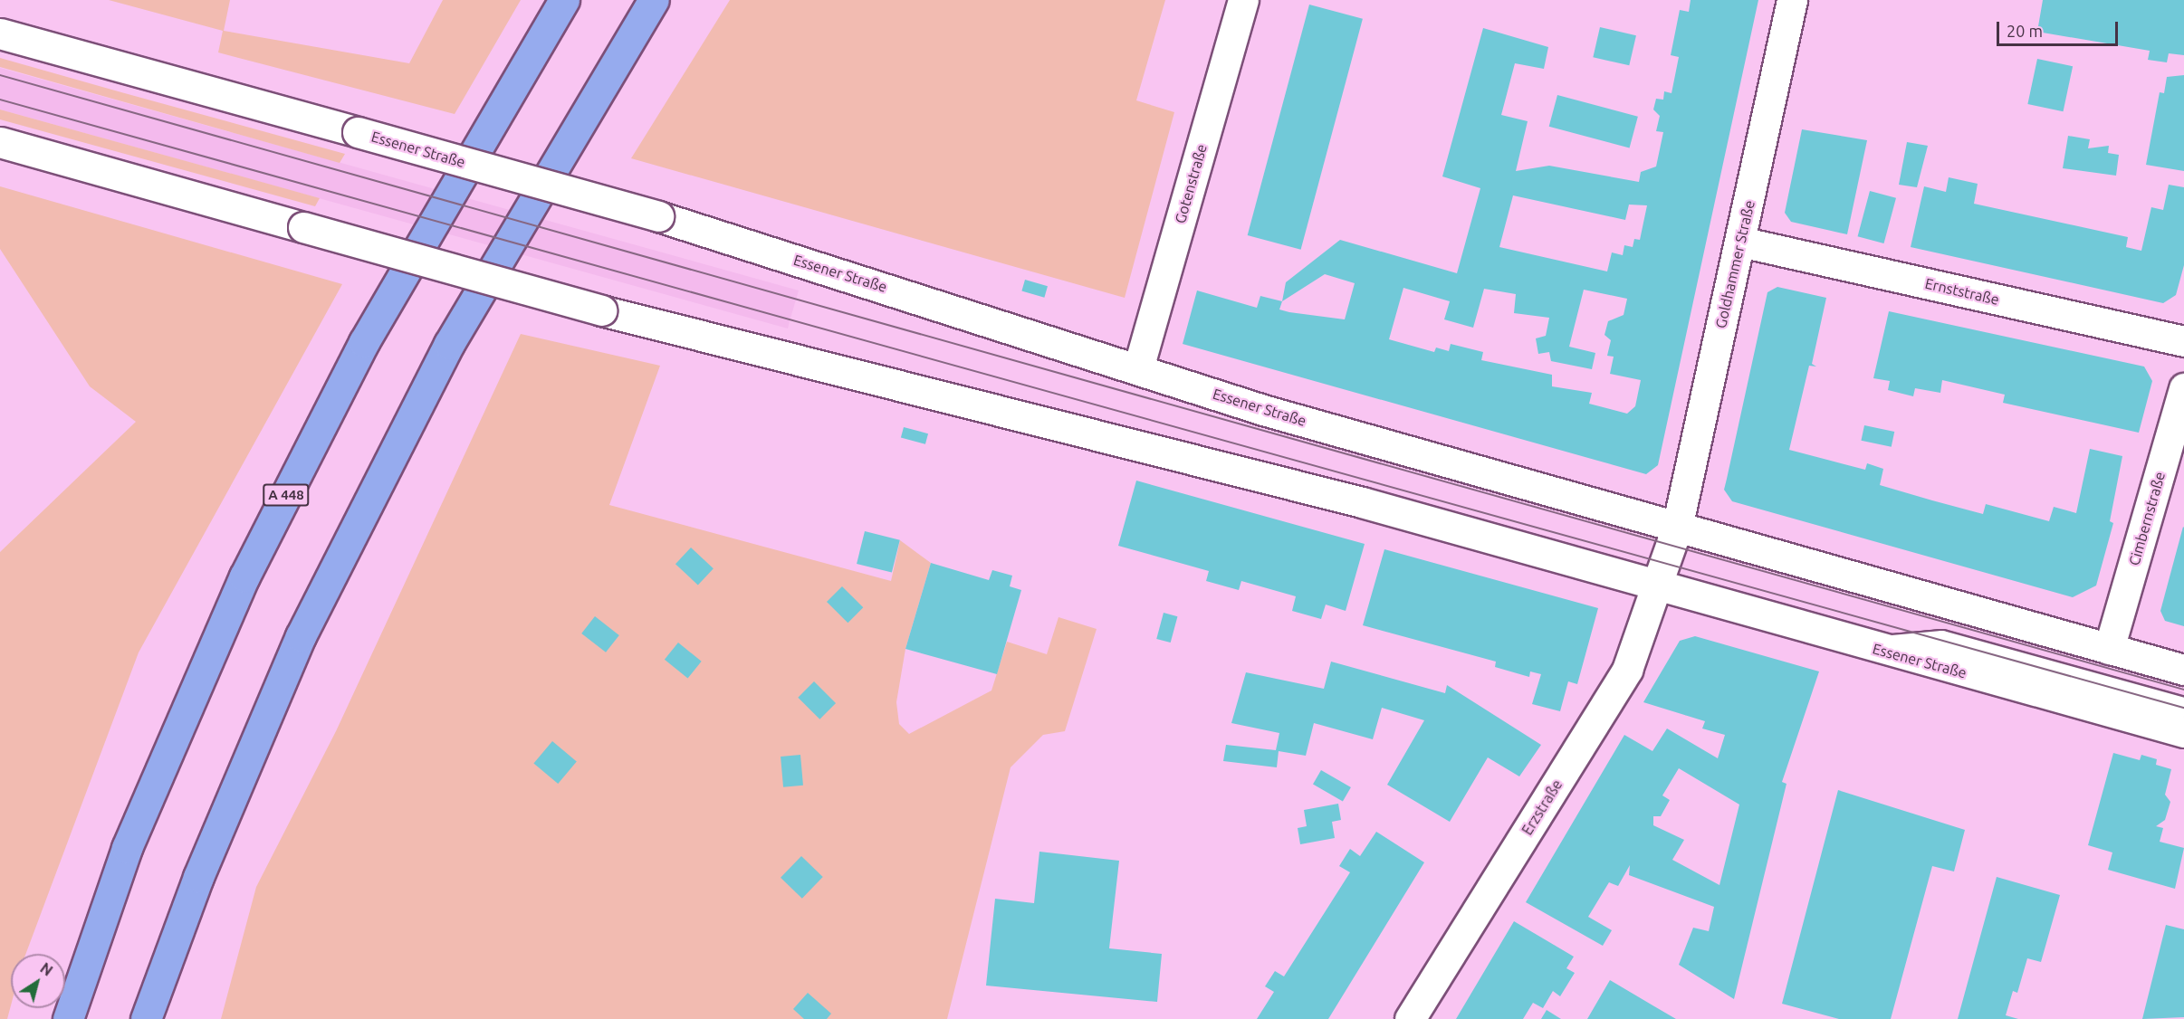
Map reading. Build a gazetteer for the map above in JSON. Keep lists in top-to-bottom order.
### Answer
{
  "streets": {
    "highway": ["A 448"],
    "main road": [
      "Essener Straße",
      "Gotenstraße",
      "Goldhammer Straße",
      "Ernststraße",
      "Cimbernstraße",
      "Erzstraße"
    ]
  },
  "crossings": [
    ["Essener Straße", "Gotenstraße"],
    ["Essener Straße", "Goldhammer Straße"],
    ["Essener Straße", "Cimbernstraße"],
    ["Essener Straße", "Erzstraße"],
    ["Goldhammer Straße", "Ernststraße"]
  ],
  "scale_bar": "20 m",
  "north": "top right"
}
